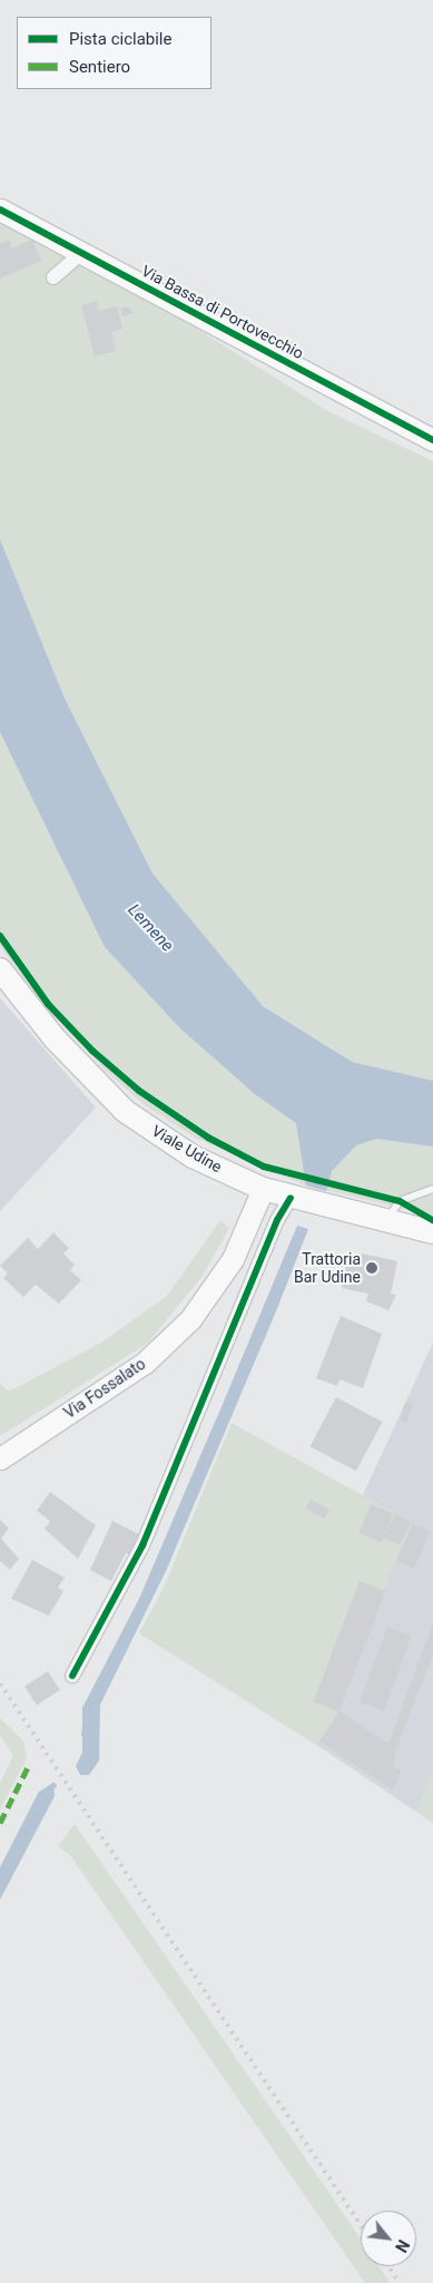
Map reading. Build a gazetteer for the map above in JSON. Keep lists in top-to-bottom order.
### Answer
{
  "streets": {
    "main road": ["Viale Udine"],
    "street": ["Via Bassa di Portovecchio", "Via Fossalato"]
  },
  "crossings": [
    ["Viale Udine", "Via Fossalato"]
  ],
  "water": ["Lemene"],
  "places": ["Trattoria Bar Udine"],
  "legend": ["Pista ciclabile", "Sentiero"],
  "north": "bottom right"
}
